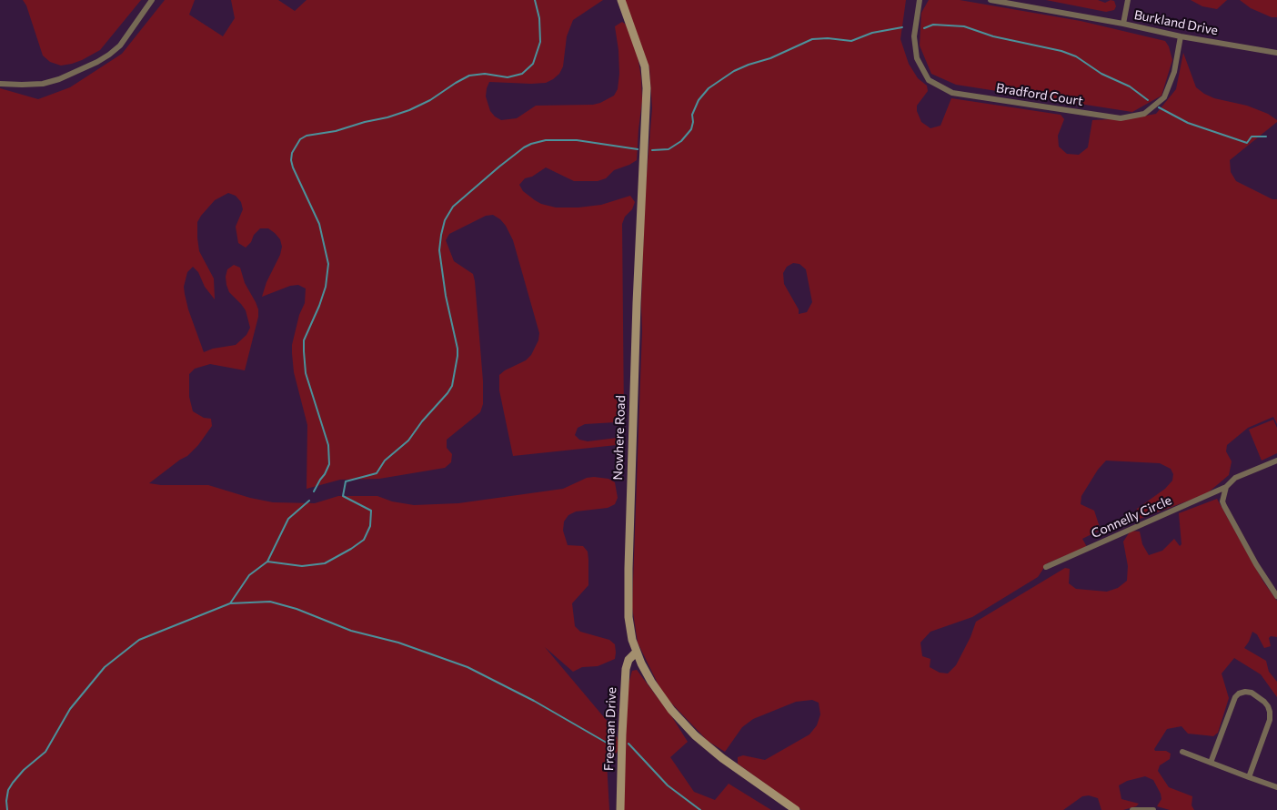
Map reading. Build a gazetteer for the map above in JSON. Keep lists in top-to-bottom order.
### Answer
{
  "streets": {
    "street": [
      "Burkland Drive",
      "Bradford Court",
      "Nowhere Road",
      "Connelly Circle",
      "Freeman Drive"
    ]
  },
  "crossings": [
    ["Burkland Drive", "Bradford Court"],
    ["Nowhere Road", "Freeman Drive"]
  ]
}
